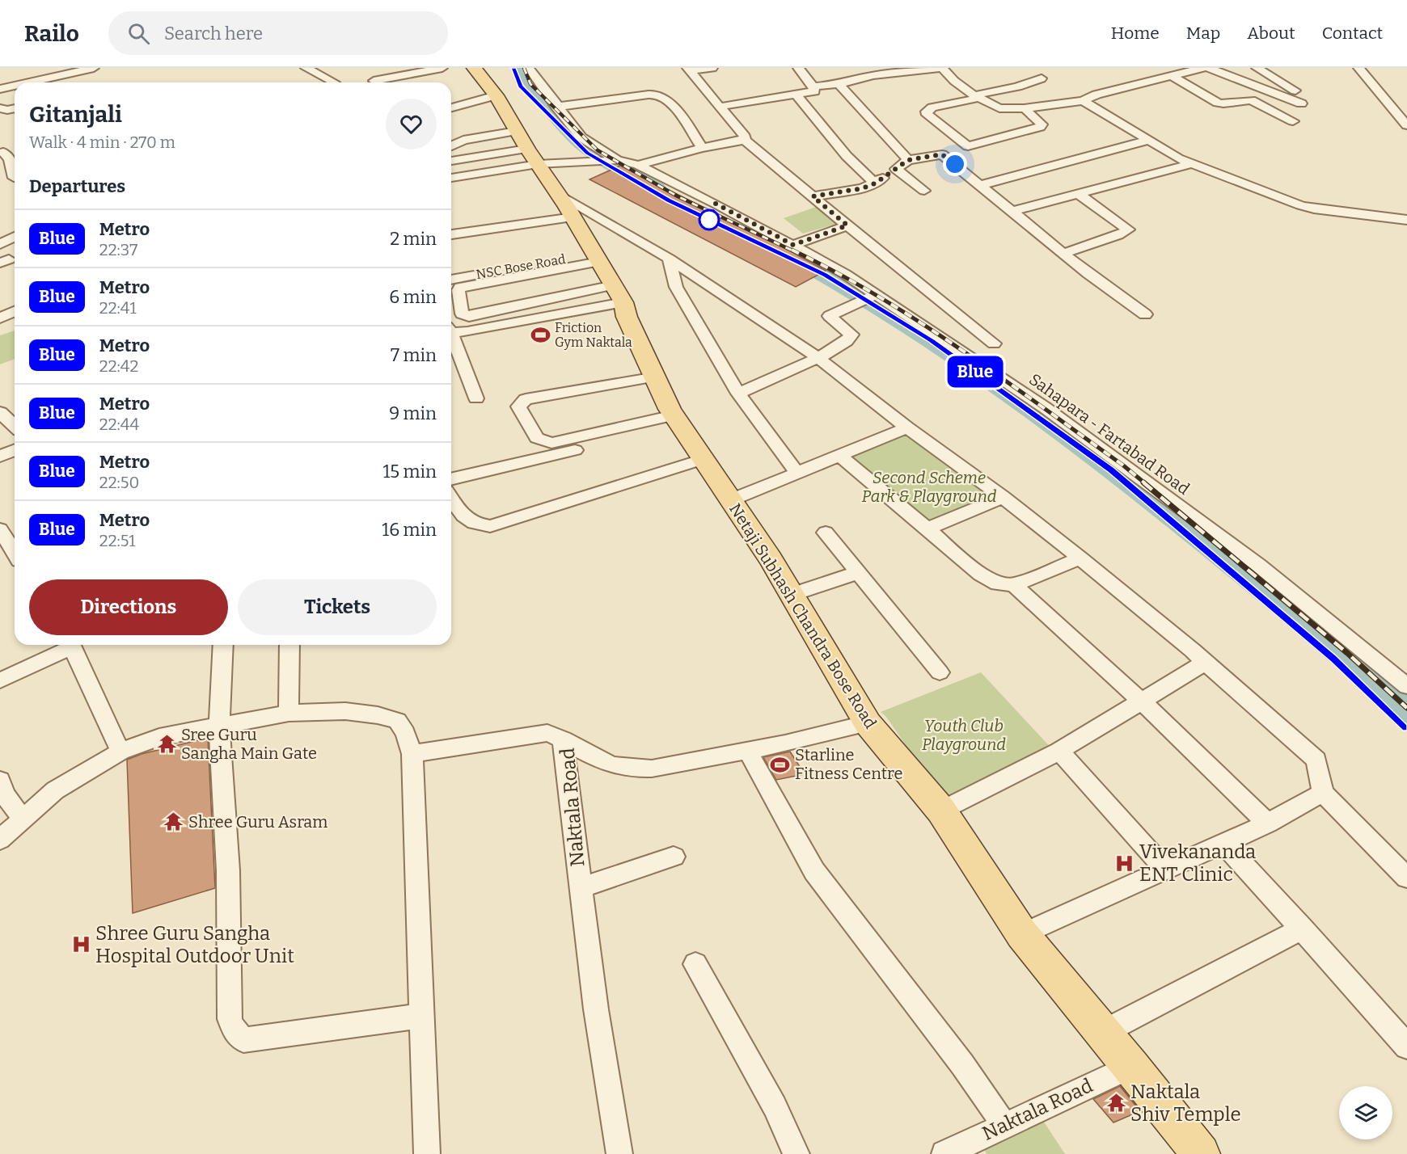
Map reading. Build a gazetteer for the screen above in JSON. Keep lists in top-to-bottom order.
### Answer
{
  "streets": {
    "main road": ["Netaji Subhash Chandra Bose Road"],
    "street": ["NSC Bose Road", "Sahapara - Fartabad Road", "Naktala Road"]
  },
  "crossings": [
    ["NSC Bose Road", "Netaji Subhash Chandra Bose Road"],
    ["Netaji Subhash Chandra Bose Road", "Naktala Road"]
  ],
  "parks": ["Second Scheme Park & Playground", "Youth Club Playground"],
  "places": {
    "sports": ["Friction Gym Naktala", "Starline Fitness Centre"],
    "temple": ["Sree Guru Sangha Main Gate", "Shree Guru Asram", "Naktala Shiv Temple"],
    "hospital": ["Vivekananda ENT Clinic", "Shree Guru Sangha Hospital Outdoor Unit"]
  },
  "lines": ["metro line Blue"],
  "page": {
    "header": "Railo",
    "search": "Search here",
    "nav": [
      "Home",
      "Map",
      "About",
      "Contact"
    ],
    "on_map": "Blue",
    "heading": [
      ["Gitanjali", "Walk · 4 min · 270 m"],
      "Departures"
    ],
    "list": [
      {
        "mark": "Blue",
        "name": "Metro",
        "note": "22:37",
        "value": "2 min"
      },
      {
        "mark": "Blue",
        "name": "Metro",
        "note": "22:41",
        "value": "6 min"
      },
      {
        "mark": "Blue",
        "name": "Metro",
        "note": "22:42",
        "value": "7 min"
      },
      {
        "mark": "Blue",
        "name": "Metro",
        "note": "22:44",
        "value": "9 min"
      },
      {
        "mark": "Blue",
        "name": "Metro",
        "note": "22:50",
        "value": "15 min"
      },
      {
        "mark": "Blue",
        "name": "Metro",
        "note": "22:51",
        "value": "16 min"
      }
    ],
    "buttons": ["Directions", "Tickets"]
  }
}
